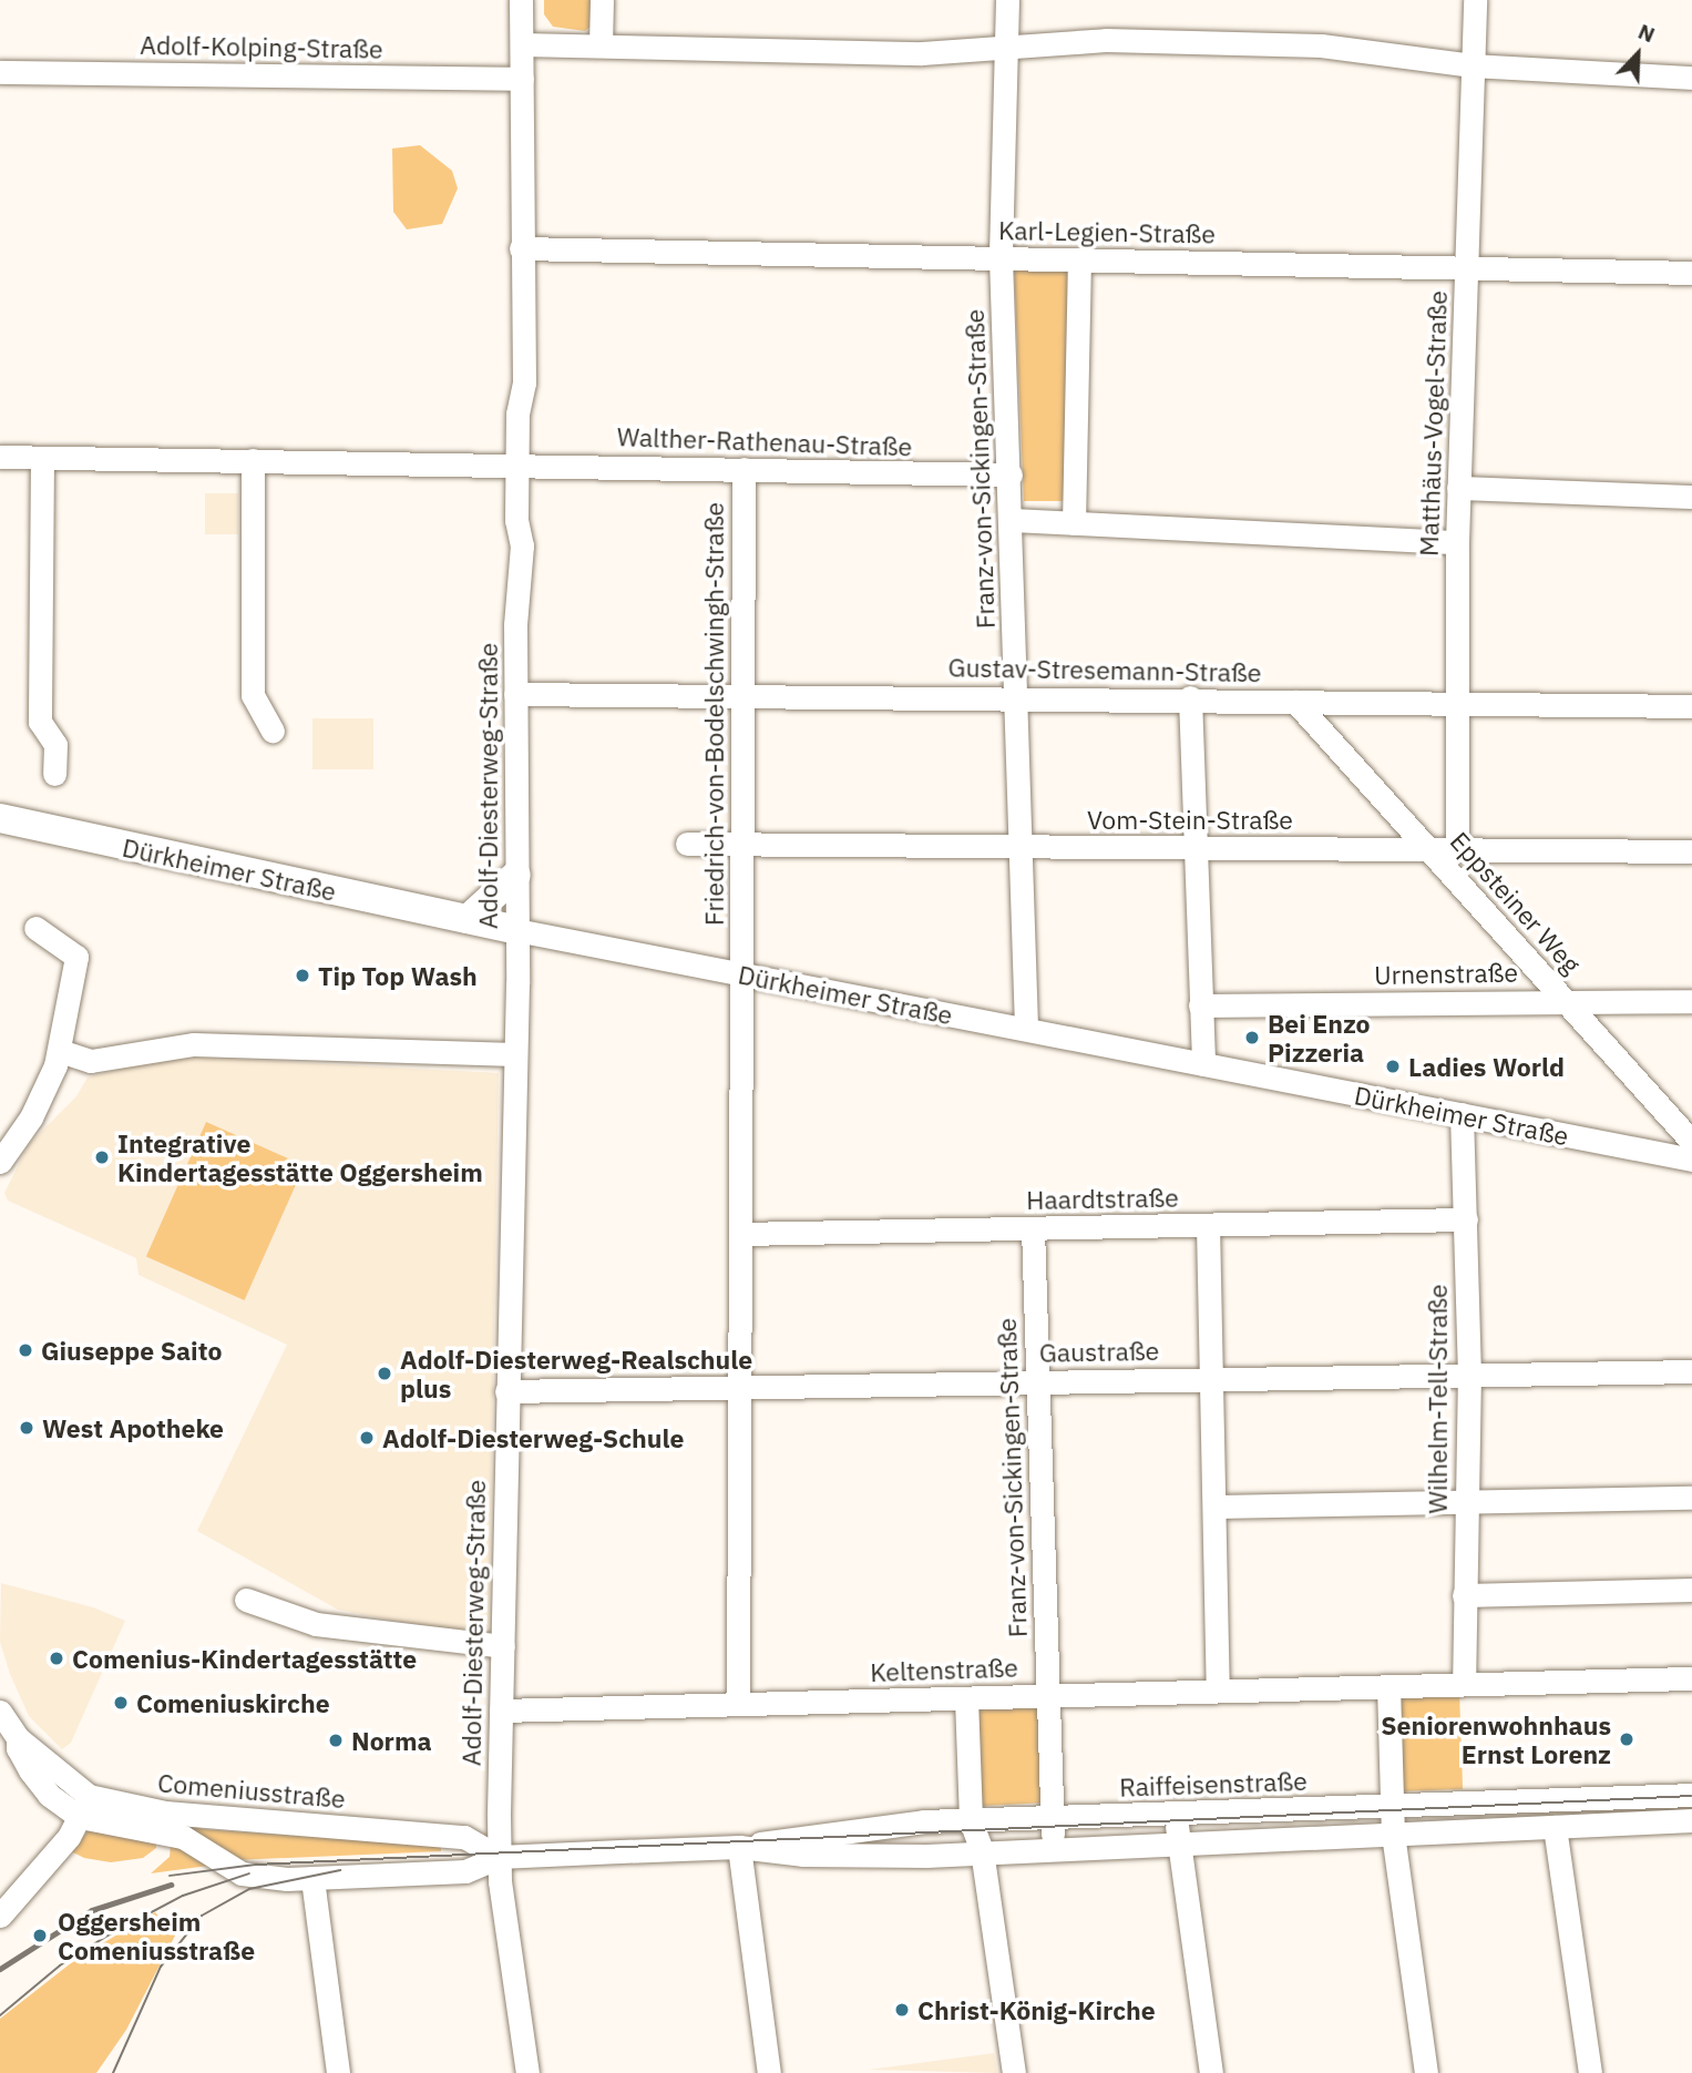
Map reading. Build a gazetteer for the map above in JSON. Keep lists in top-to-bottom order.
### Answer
{
  "streets": {
    "street": [
      "Adolf-Kolping-Straße",
      "Karl-Legien-Straße",
      "Matthäus-Vogel-Straße",
      "Walther-Rathenau-Straße",
      "Franz-von-Sickingen-Straße",
      "Gustav-Stresemann-Straße",
      "Friedrich-von-Bodelschwingh-Straße",
      "Adolf-Diesterweg-Straße",
      "Vom-Stein-Straße",
      "Dürkheimer Straße",
      "Eppsteiner Weg",
      "Urnenstraße",
      "Haardtstraße",
      "Gaustraße",
      "Wilhelm-Tell-Straße",
      "Keltenstraße",
      "Raiffeisenstraße",
      "Comeniusstraße"
    ]
  },
  "crossings": [
    ["Adolf-Kolping-Straße", "Adolf-Diesterweg-Straße"],
    ["Karl-Legien-Straße", "Matthäus-Vogel-Straße"],
    ["Karl-Legien-Straße", "Franz-von-Sickingen-Straße"],
    ["Karl-Legien-Straße", "Adolf-Diesterweg-Straße"],
    ["Matthäus-Vogel-Straße", "Gustav-Stresemann-Straße"],
    ["Matthäus-Vogel-Straße", "Vom-Stein-Straße"],
    ["Walther-Rathenau-Straße", "Franz-von-Sickingen-Straße"],
    ["Walther-Rathenau-Straße", "Friedrich-von-Bodelschwingh-Straße"],
    ["Walther-Rathenau-Straße", "Adolf-Diesterweg-Straße"],
    ["Franz-von-Sickingen-Straße", "Gustav-Stresemann-Straße"],
    ["Franz-von-Sickingen-Straße", "Vom-Stein-Straße"],
    ["Franz-von-Sickingen-Straße", "Dürkheimer Straße"],
    ["Franz-von-Sickingen-Straße", "Haardtstraße"],
    ["Franz-von-Sickingen-Straße", "Gaustraße"],
    ["Franz-von-Sickingen-Straße", "Keltenstraße"],
    ["Franz-von-Sickingen-Straße", "Raiffeisenstraße"],
    ["Gustav-Stresemann-Straße", "Friedrich-von-Bodelschwingh-Straße"],
    ["Gustav-Stresemann-Straße", "Adolf-Diesterweg-Straße"],
    ["Gustav-Stresemann-Straße", "Eppsteiner Weg"],
    ["Friedrich-von-Bodelschwingh-Straße", "Vom-Stein-Straße"],
    ["Friedrich-von-Bodelschwingh-Straße", "Dürkheimer Straße"],
    ["Friedrich-von-Bodelschwingh-Straße", "Haardtstraße"],
    ["Friedrich-von-Bodelschwingh-Straße", "Gaustraße"],
    ["Friedrich-von-Bodelschwingh-Straße", "Keltenstraße"],
    ["Adolf-Diesterweg-Straße", "Dürkheimer Straße"],
    ["Adolf-Diesterweg-Straße", "Gaustraße"],
    ["Adolf-Diesterweg-Straße", "Keltenstraße"],
    ["Adolf-Diesterweg-Straße", "Raiffeisenstraße"],
    ["Adolf-Diesterweg-Straße", "Comeniusstraße"],
    ["Vom-Stein-Straße", "Eppsteiner Weg"],
    ["Dürkheimer Straße", "Wilhelm-Tell-Straße"],
    ["Eppsteiner Weg", "Urnenstraße"],
    ["Haardtstraße", "Wilhelm-Tell-Straße"],
    ["Gaustraße", "Wilhelm-Tell-Straße"],
    ["Wilhelm-Tell-Straße", "Keltenstraße"],
    ["Raiffeisenstraße", "Comeniusstraße"]
  ],
  "places": [
    "Tip Top Wash",
    "Bei Enzo Pizzeria",
    "Ladies World",
    "Integrative Kindertagesstätte Oggersheim",
    "Giuseppe Saito",
    "Adolf-Diesterweg-Realschule plus",
    "West Apotheke",
    "Adolf-Diesterweg-Schule",
    "Comenius-Kindertagesstätte",
    "Comeniuskirche",
    "Seniorenwohnhaus Ernst Lorenz",
    "Norma",
    "Oggersheim Comeniusstraße",
    "Christ-König-Kirche"
  ],
  "north": "top right"
}
